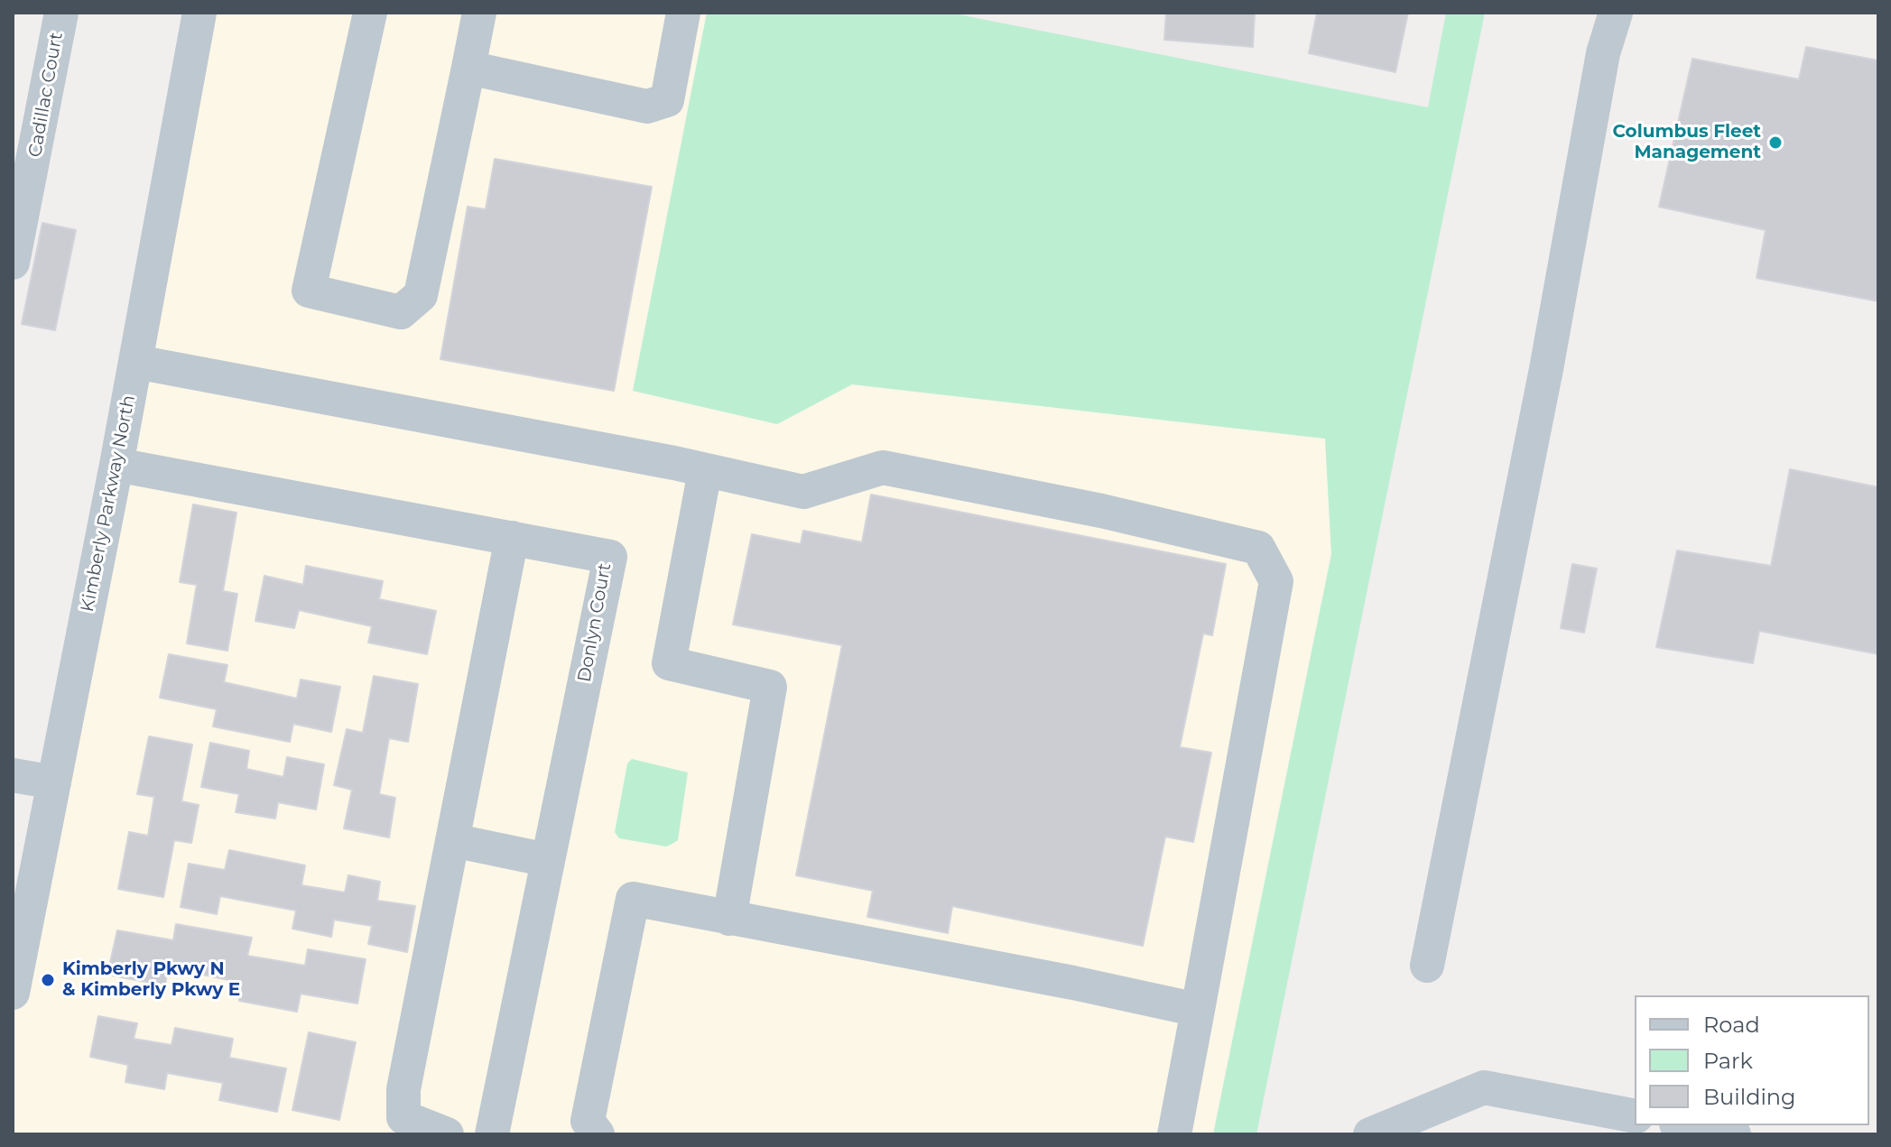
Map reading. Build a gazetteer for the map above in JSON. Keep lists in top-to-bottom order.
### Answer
{
  "streets": {
    "street": ["Cadillac Court", "Kimberly Parkway North", "Donlyn Court"]
  },
  "crossings": [
    ["Kimberly Parkway North", "Donlyn Court"]
  ],
  "places": ["Columbus Fleet Management", "Kimberly Pkwy N & Kimberly Pkwy E"],
  "legend": ["Road", "Park", "Building"]
}
